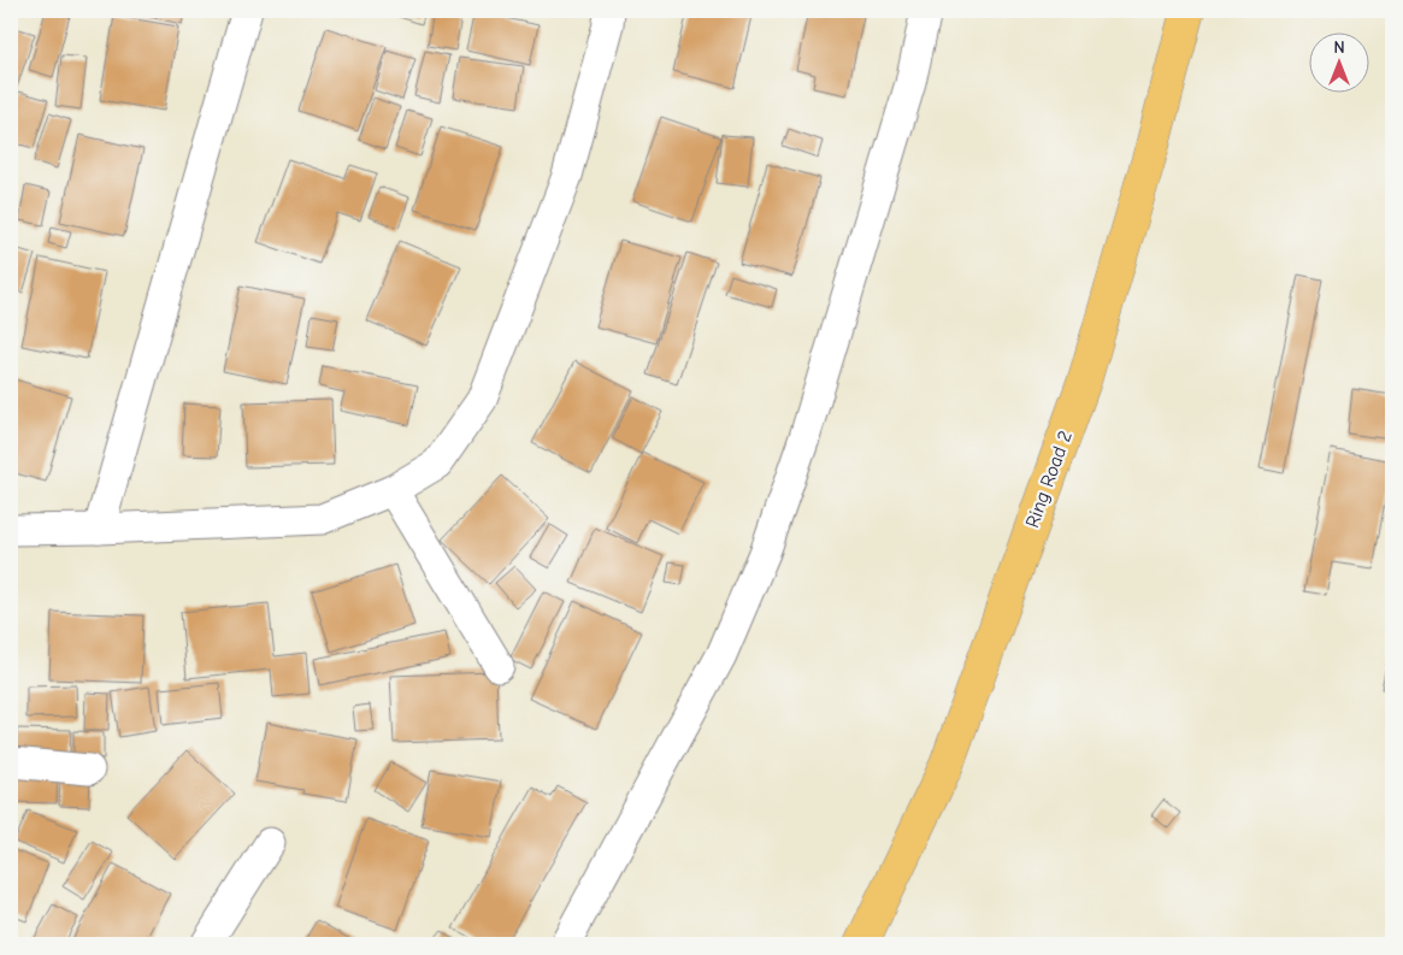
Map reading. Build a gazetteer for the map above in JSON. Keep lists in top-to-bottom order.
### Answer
{
  "streets": {
    "main road": ["Ring Road 2"]
  },
  "north": "top"
}
